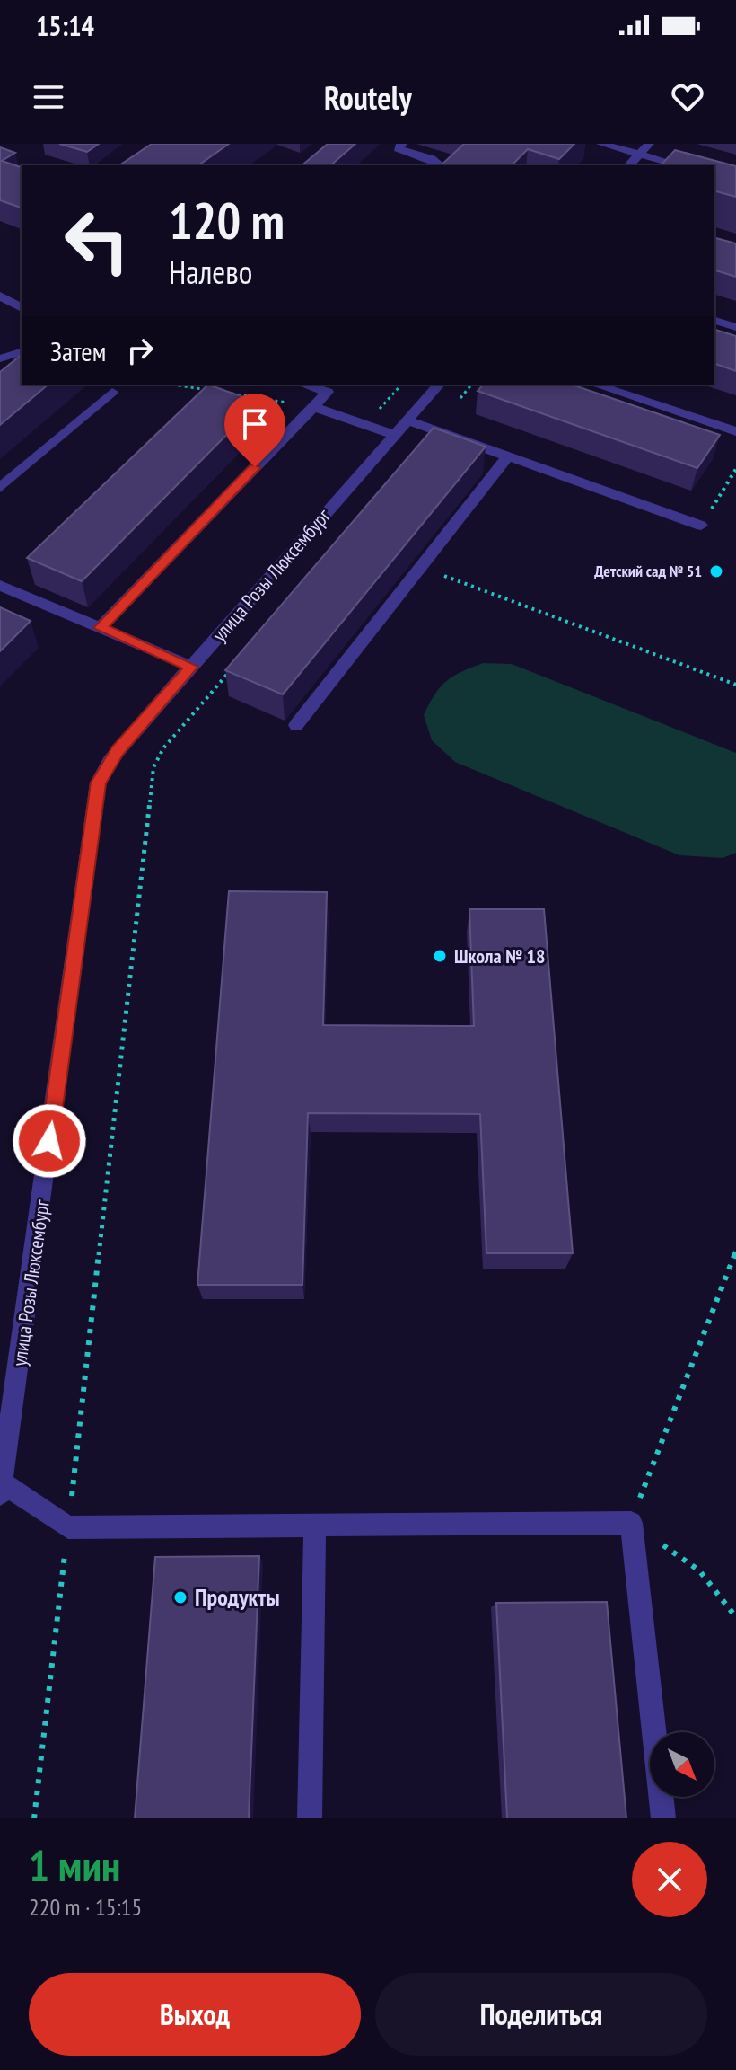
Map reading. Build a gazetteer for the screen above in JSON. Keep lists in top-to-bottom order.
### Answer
{
  "streets": {
    "street": ["улица Розы Люксембург"]
  },
  "places": ["Детский сад № 51", "Школа № 18", "Продукты"],
  "north": "bottom right",
  "page": {
    "status": "15:14",
    "header": "Routely",
    "turn": ["120 m", "Налево"],
    "then": "Затем",
    "heading": ["1 мин", "220 m · 15:15"],
    "buttons": ["Выход", "Поделиться"]
  }
}
